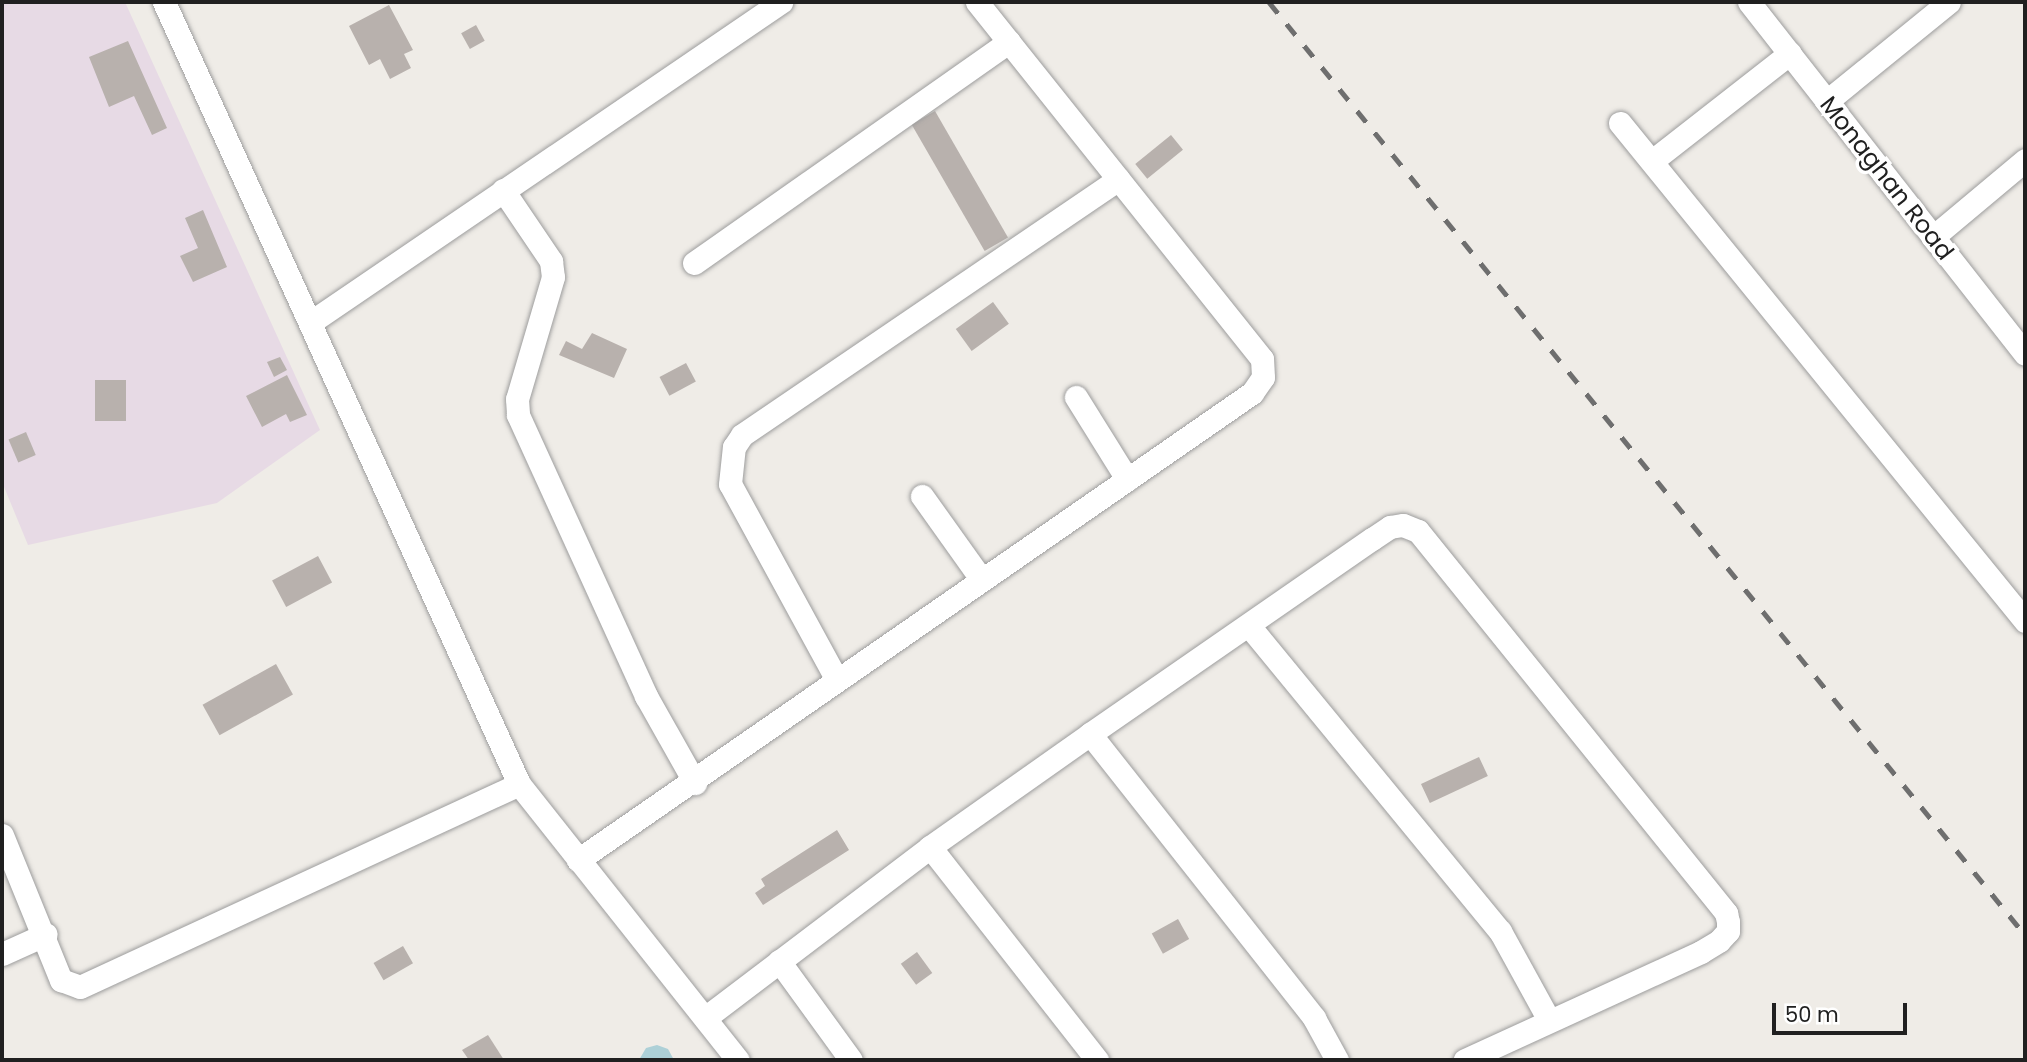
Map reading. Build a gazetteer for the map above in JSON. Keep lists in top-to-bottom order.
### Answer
{
  "streets": {
    "street": ["Monaghan Road"]
  },
  "scale_bar": "50 m"
}
